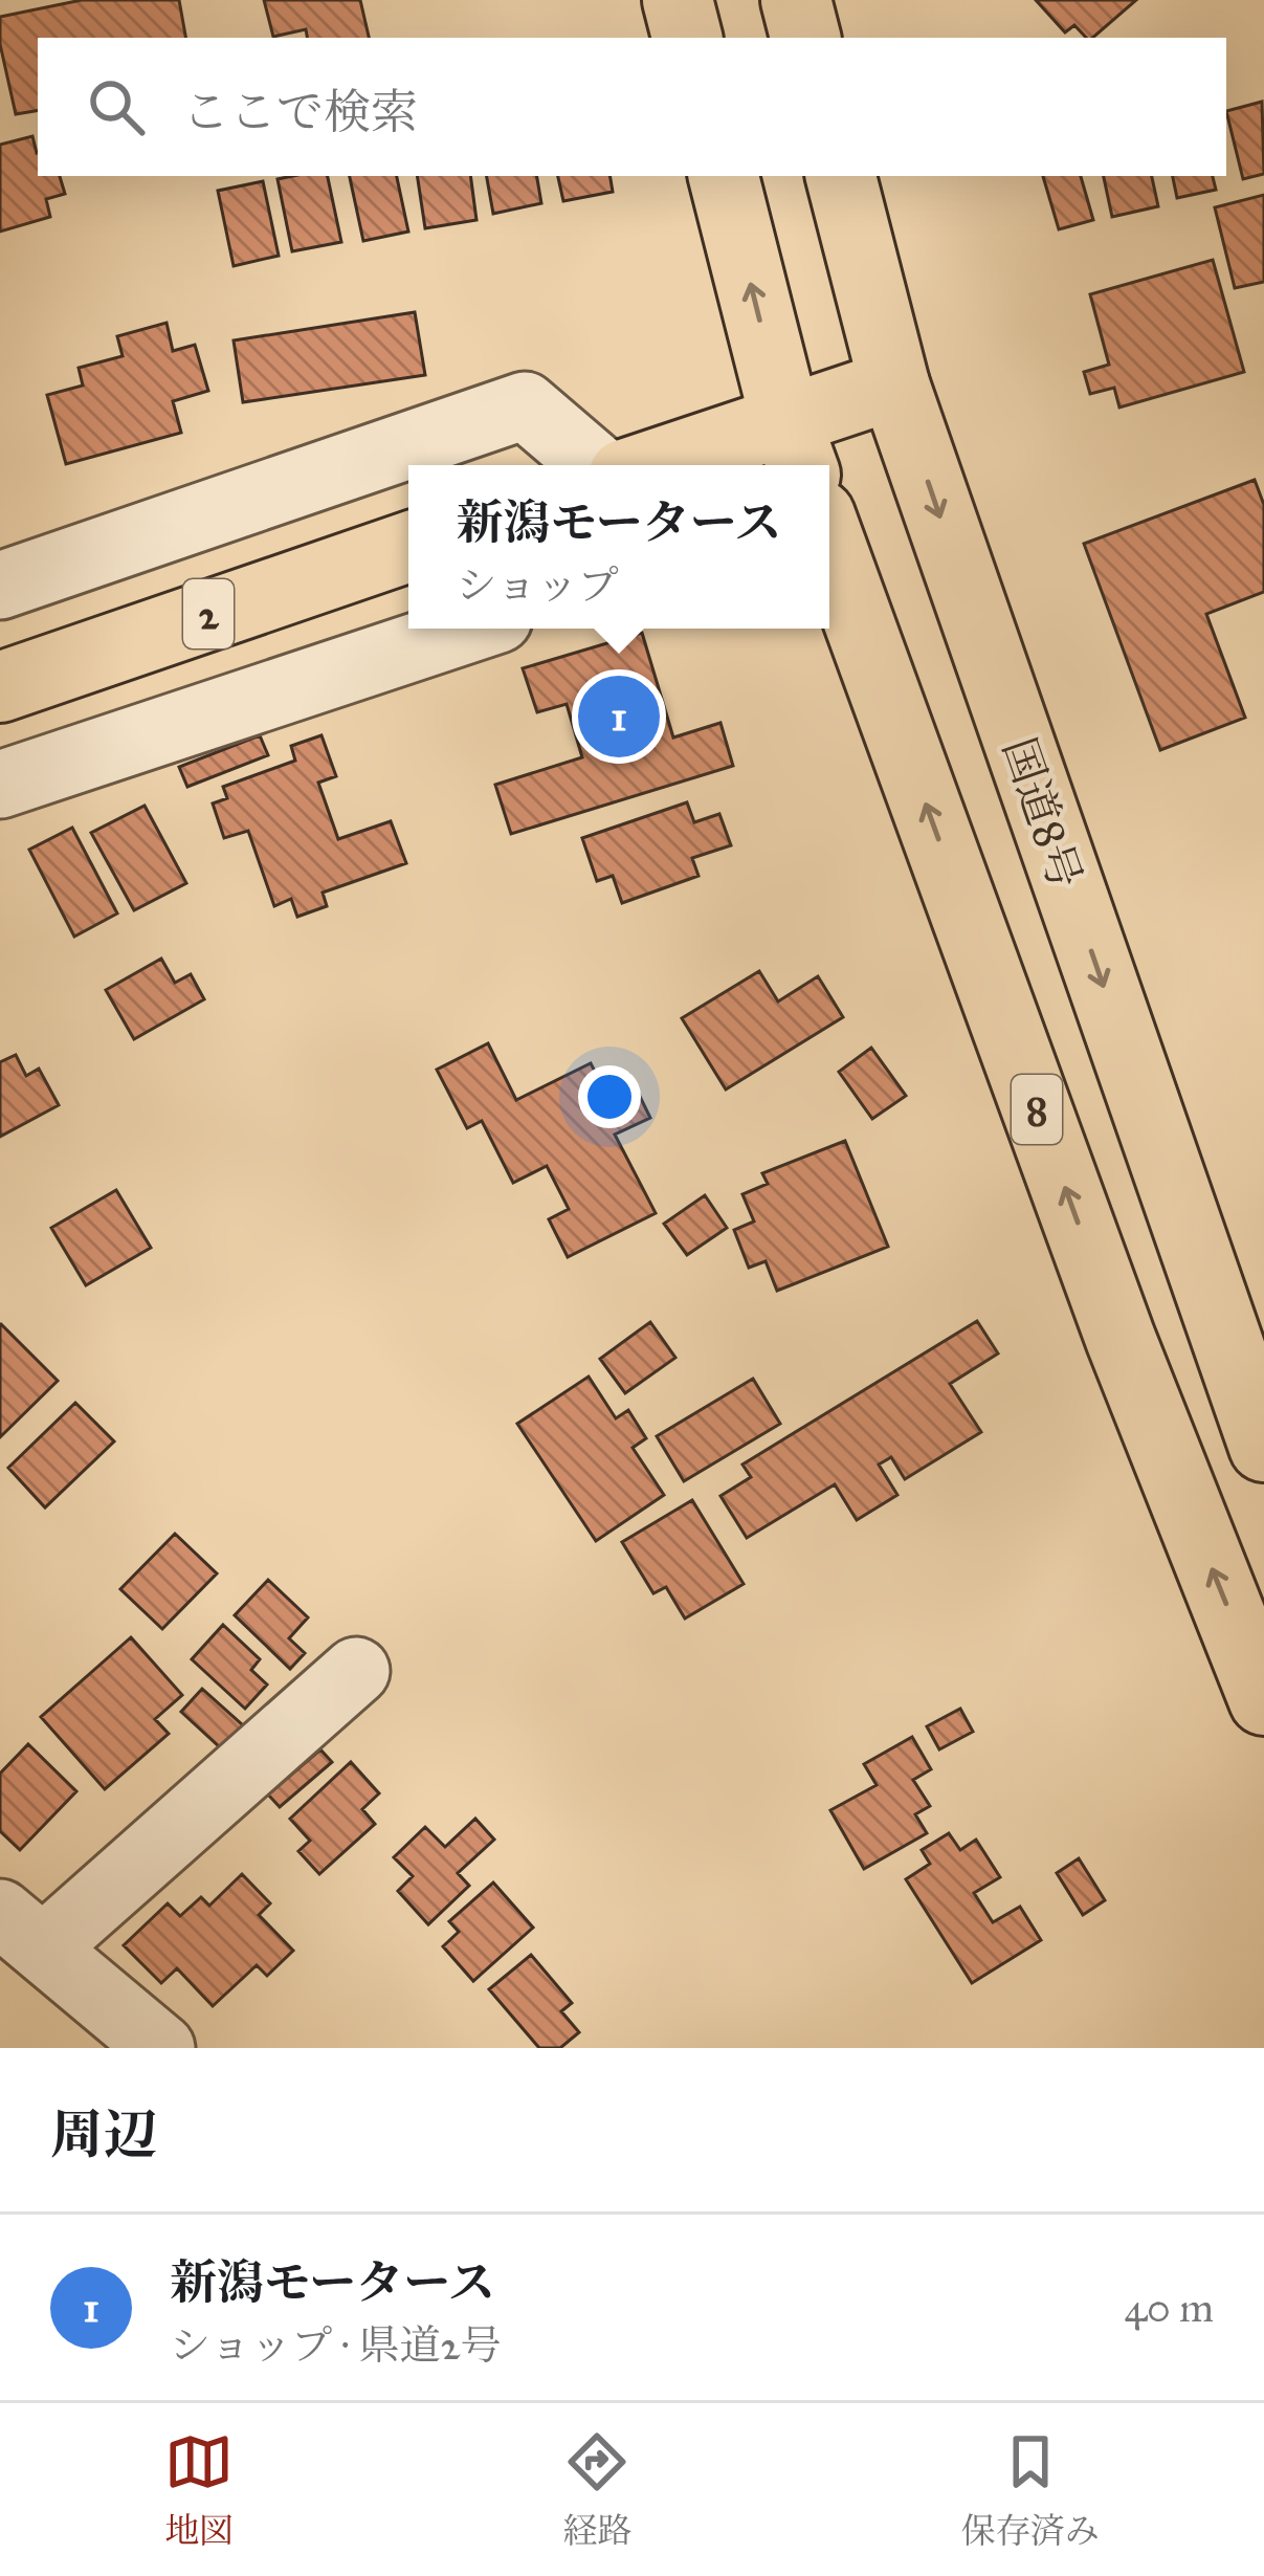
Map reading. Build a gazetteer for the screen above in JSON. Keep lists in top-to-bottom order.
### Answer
{
  "streets": {
    "main road": ["2", "国道8号", "8"]
  },
  "page": {
    "search": "ここで検索",
    "popup": ["新潟モータース", "ショップ"],
    "pins": "1",
    "heading": "周辺",
    "list": [
      {
        "mark": "1",
        "name": "新潟モータース",
        "note": "ショップ · 県道2号",
        "value": "40 m"
      }
    ],
    "nav": ["地図", "経路", "保存済み"]
  }
}
